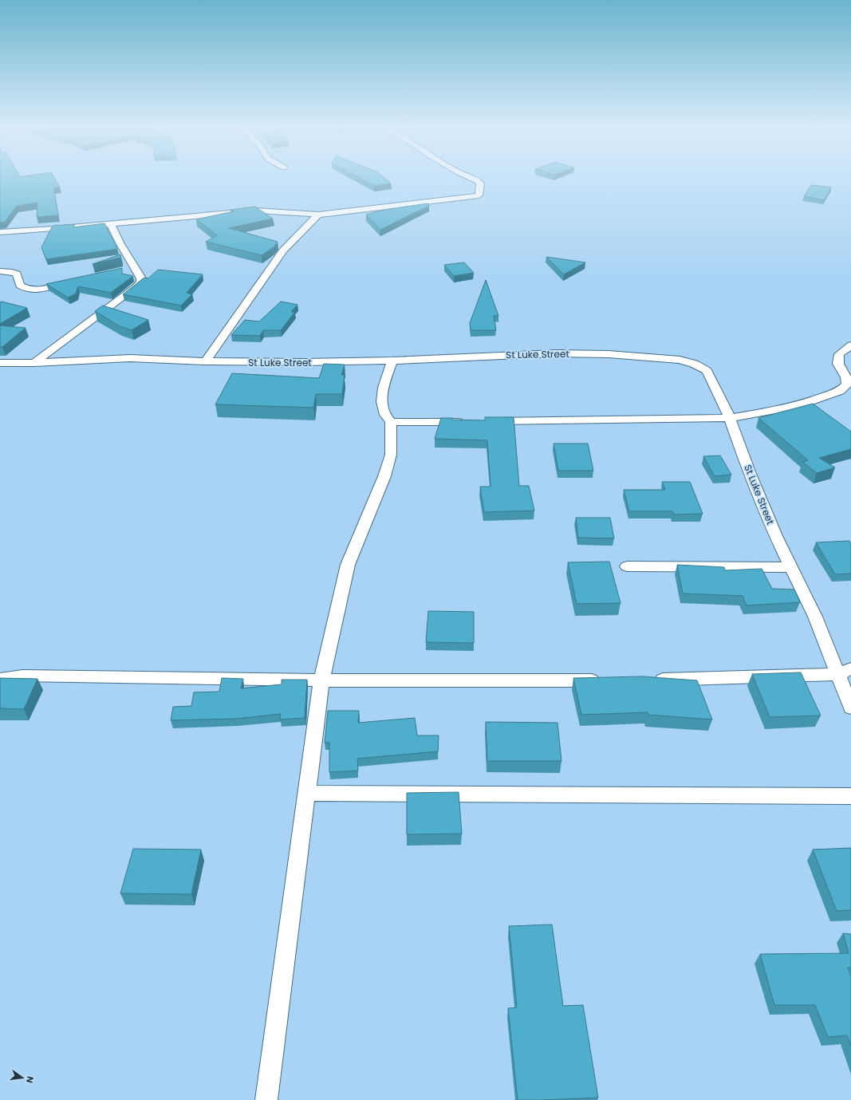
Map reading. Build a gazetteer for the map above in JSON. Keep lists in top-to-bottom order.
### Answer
{
  "streets": {
    "street": ["St Luke Street"]
  },
  "north": "right"
}
